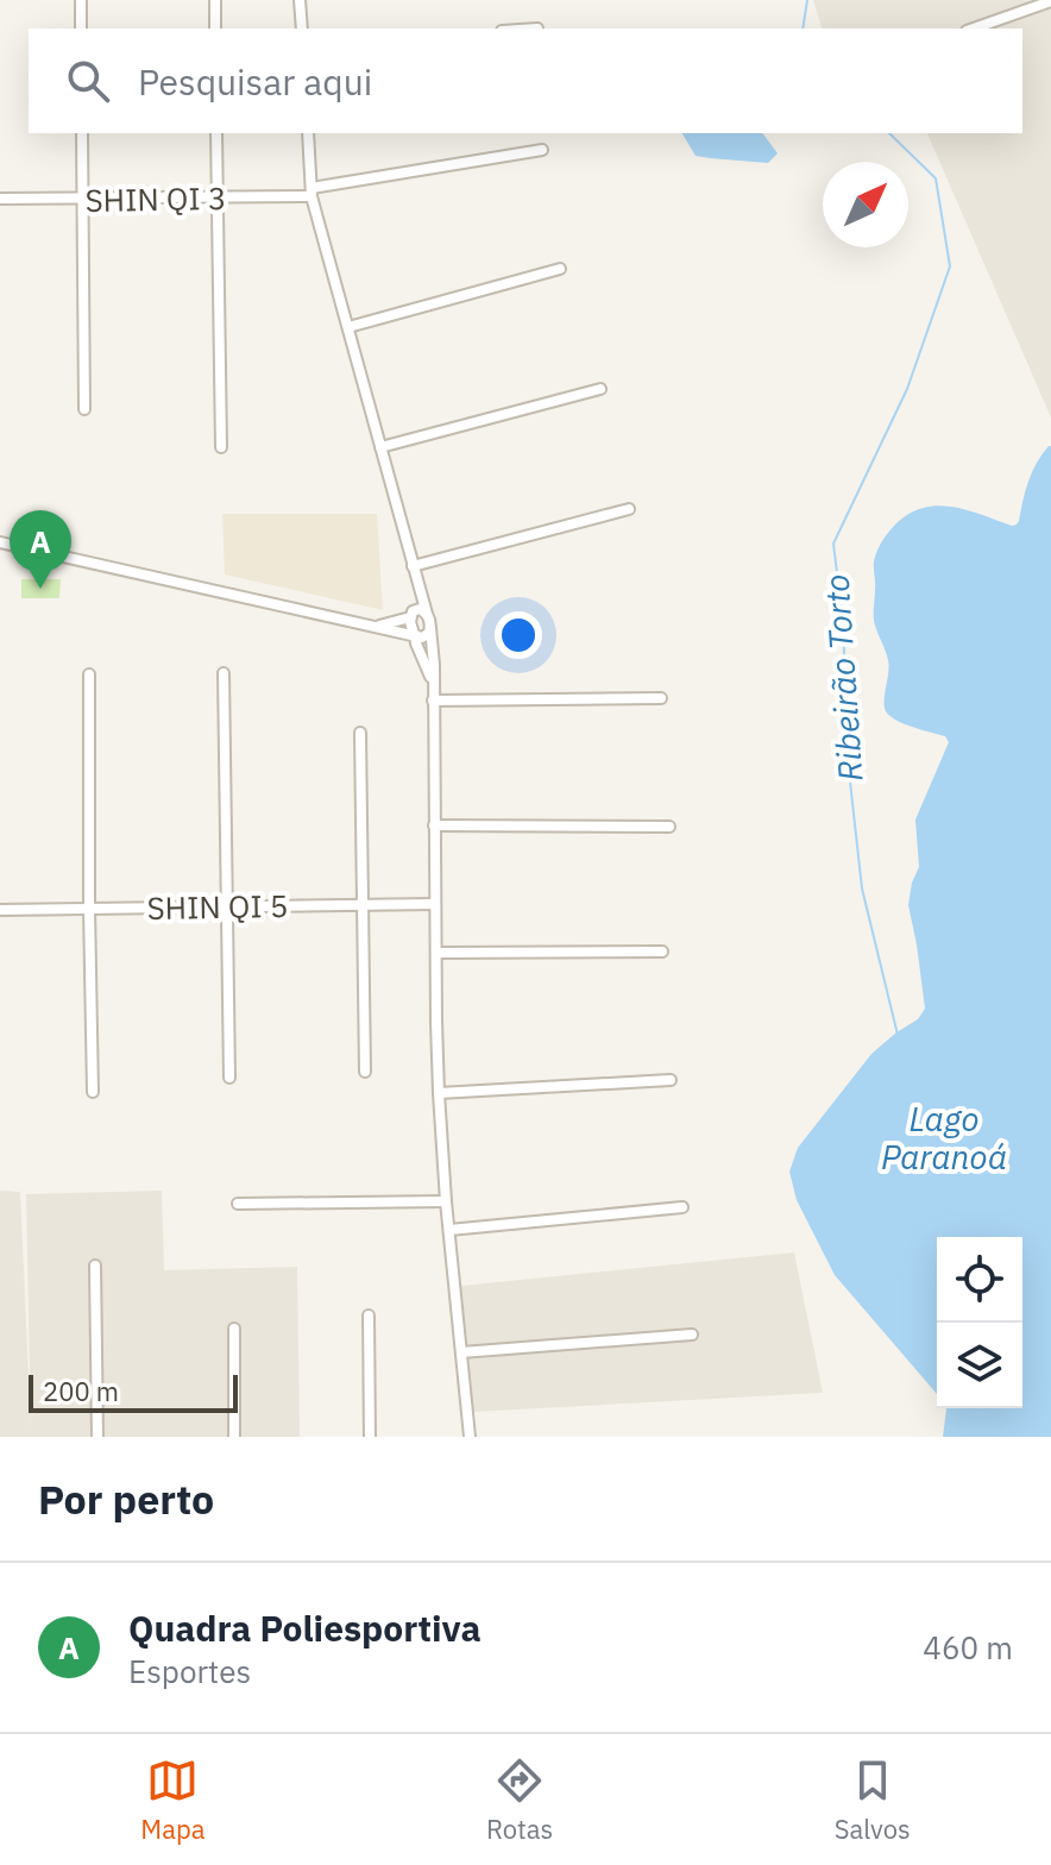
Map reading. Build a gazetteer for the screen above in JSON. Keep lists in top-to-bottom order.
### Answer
{
  "streets": {
    "street": ["SHIN QI 3", "SHIN QI 5"]
  },
  "water": ["Ribeirão Torto", "Lago Paranoá"],
  "scale_bar": "200 m",
  "north": "top right",
  "page": {
    "search": "Pesquisar aqui",
    "pins": "A",
    "scale": "200 m",
    "heading": "Por perto",
    "list": [
      {
        "mark": "A",
        "name": "Quadra Poliesportiva",
        "note": "Esportes",
        "value": "460 m"
      }
    ],
    "nav": ["Mapa", "Rotas", "Salvos"]
  }
}
